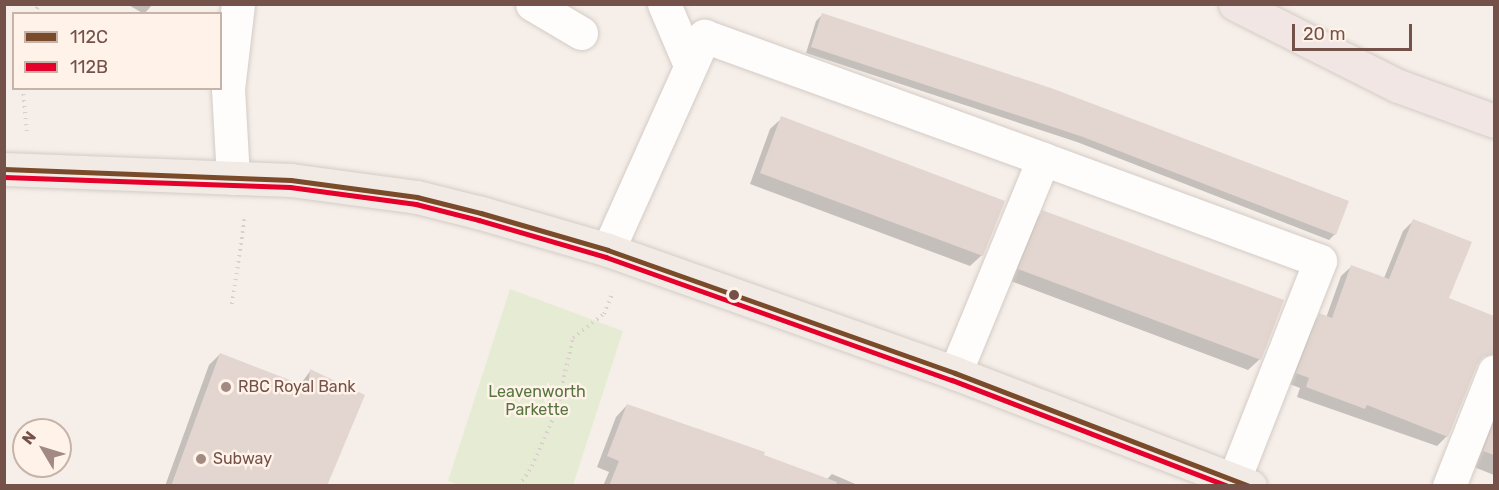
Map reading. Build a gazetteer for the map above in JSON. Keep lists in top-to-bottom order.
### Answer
{
  "parks": ["Leavenworth Parkette"],
  "places": ["RBC Royal Bank", "Subway"],
  "lines": ["transit line 112C", "transit line 112B"],
  "legend": ["112C", "112B"],
  "scale_bar": "20 m",
  "north": "top left"
}
